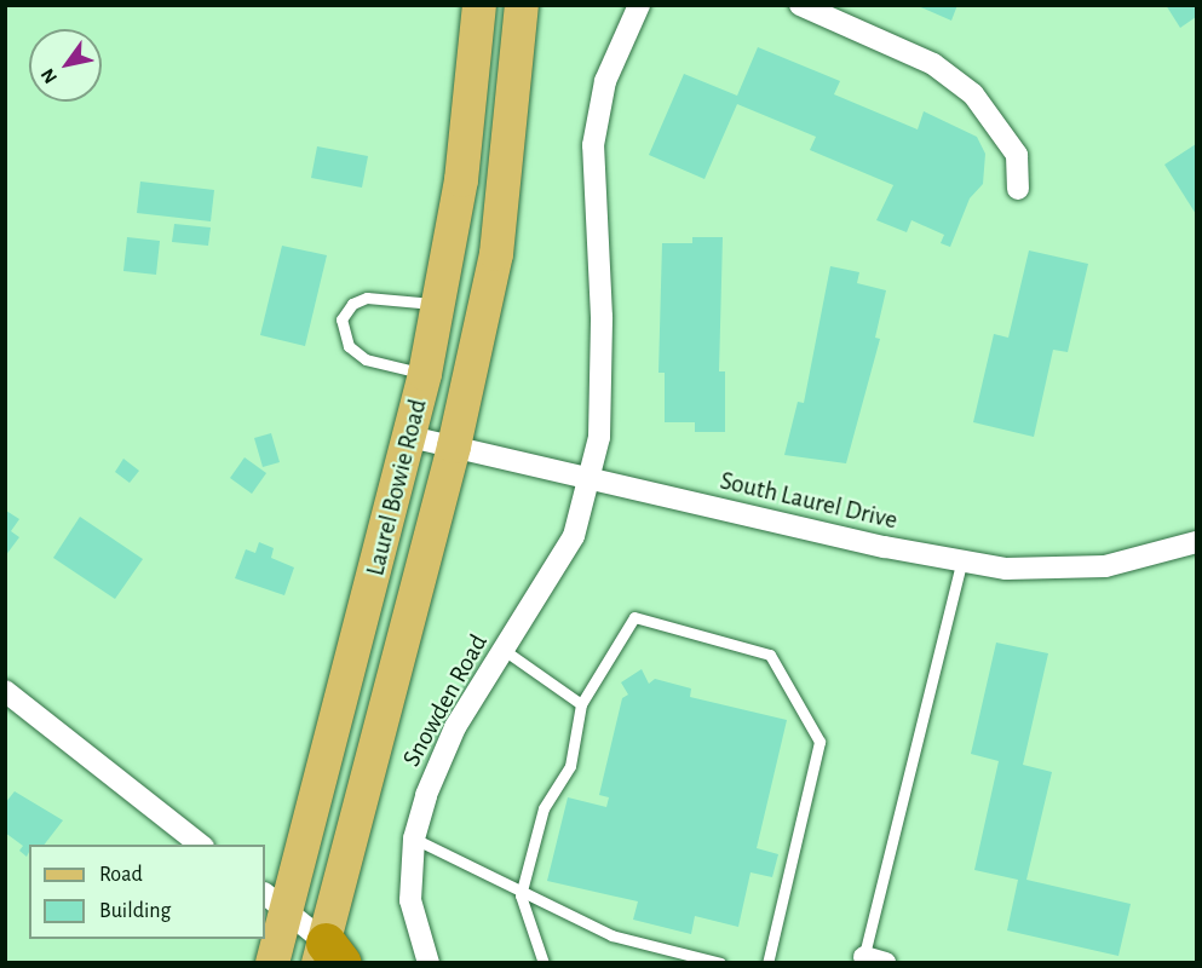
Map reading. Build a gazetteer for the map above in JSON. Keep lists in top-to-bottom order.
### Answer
{
  "streets": {
    "main road": ["Laurel Bowie Road"],
    "street": ["South Laurel Drive", "Snowden Road"]
  },
  "crossings": [
    ["Laurel Bowie Road", "South Laurel Drive"],
    ["South Laurel Drive", "Snowden Road"]
  ],
  "legend": ["Road", "Building"],
  "north": "bottom left"
}
